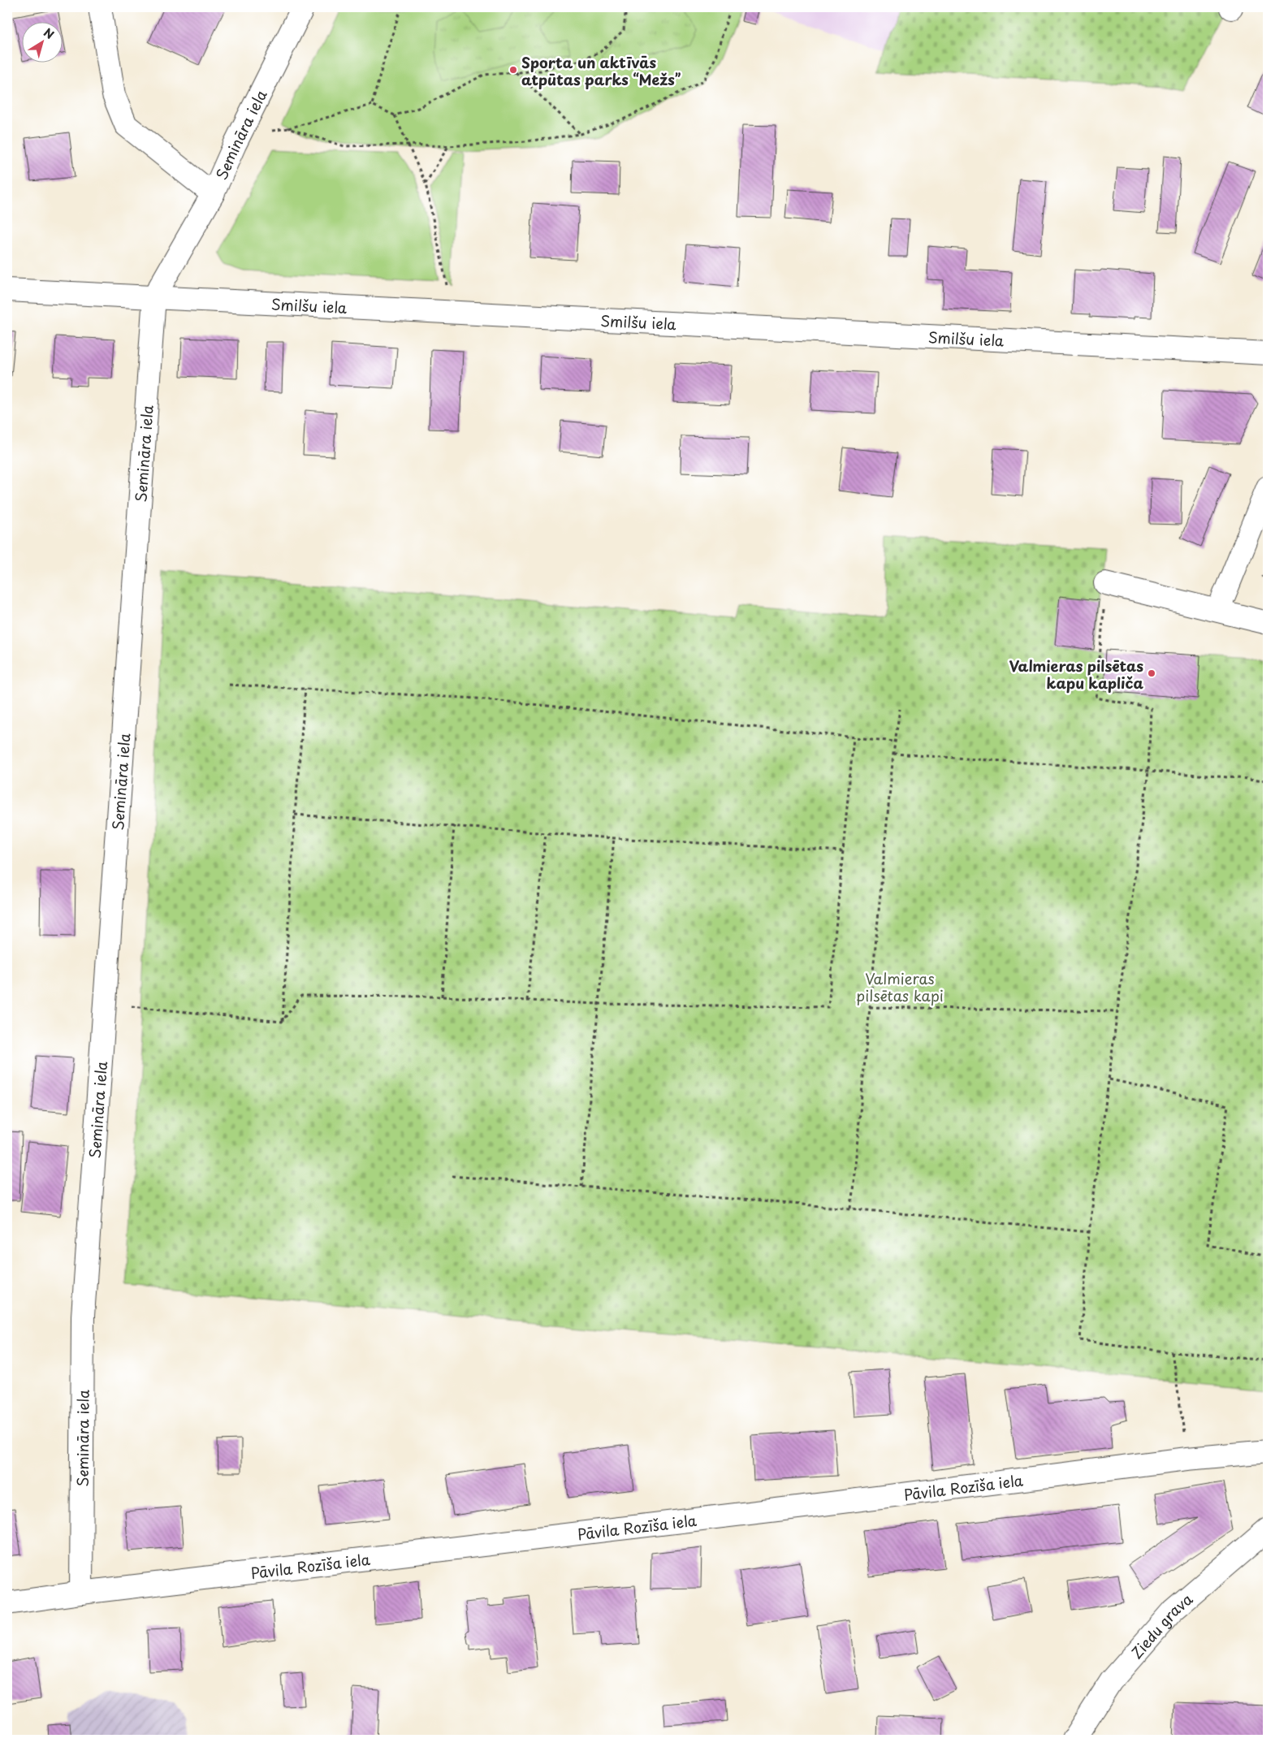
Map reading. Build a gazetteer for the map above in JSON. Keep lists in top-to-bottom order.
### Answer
{
  "streets": {
    "street": [
      "Semināra iela",
      "Smilšu iela",
      "Pāvila Rozīša iela",
      "Ziedu grava"
    ]
  },
  "crossings": [
    ["Semināra iela", "Smilšu iela"],
    ["Semināra iela", "Pāvila Rozīša iela"]
  ],
  "parks": ["Valmieras pilsētas kapi"],
  "places": ["Sporta un aktīvās atpūtas parks “Mežs”", "Valmieras pilsētas kapu kapliča"],
  "north": "top right"
}
